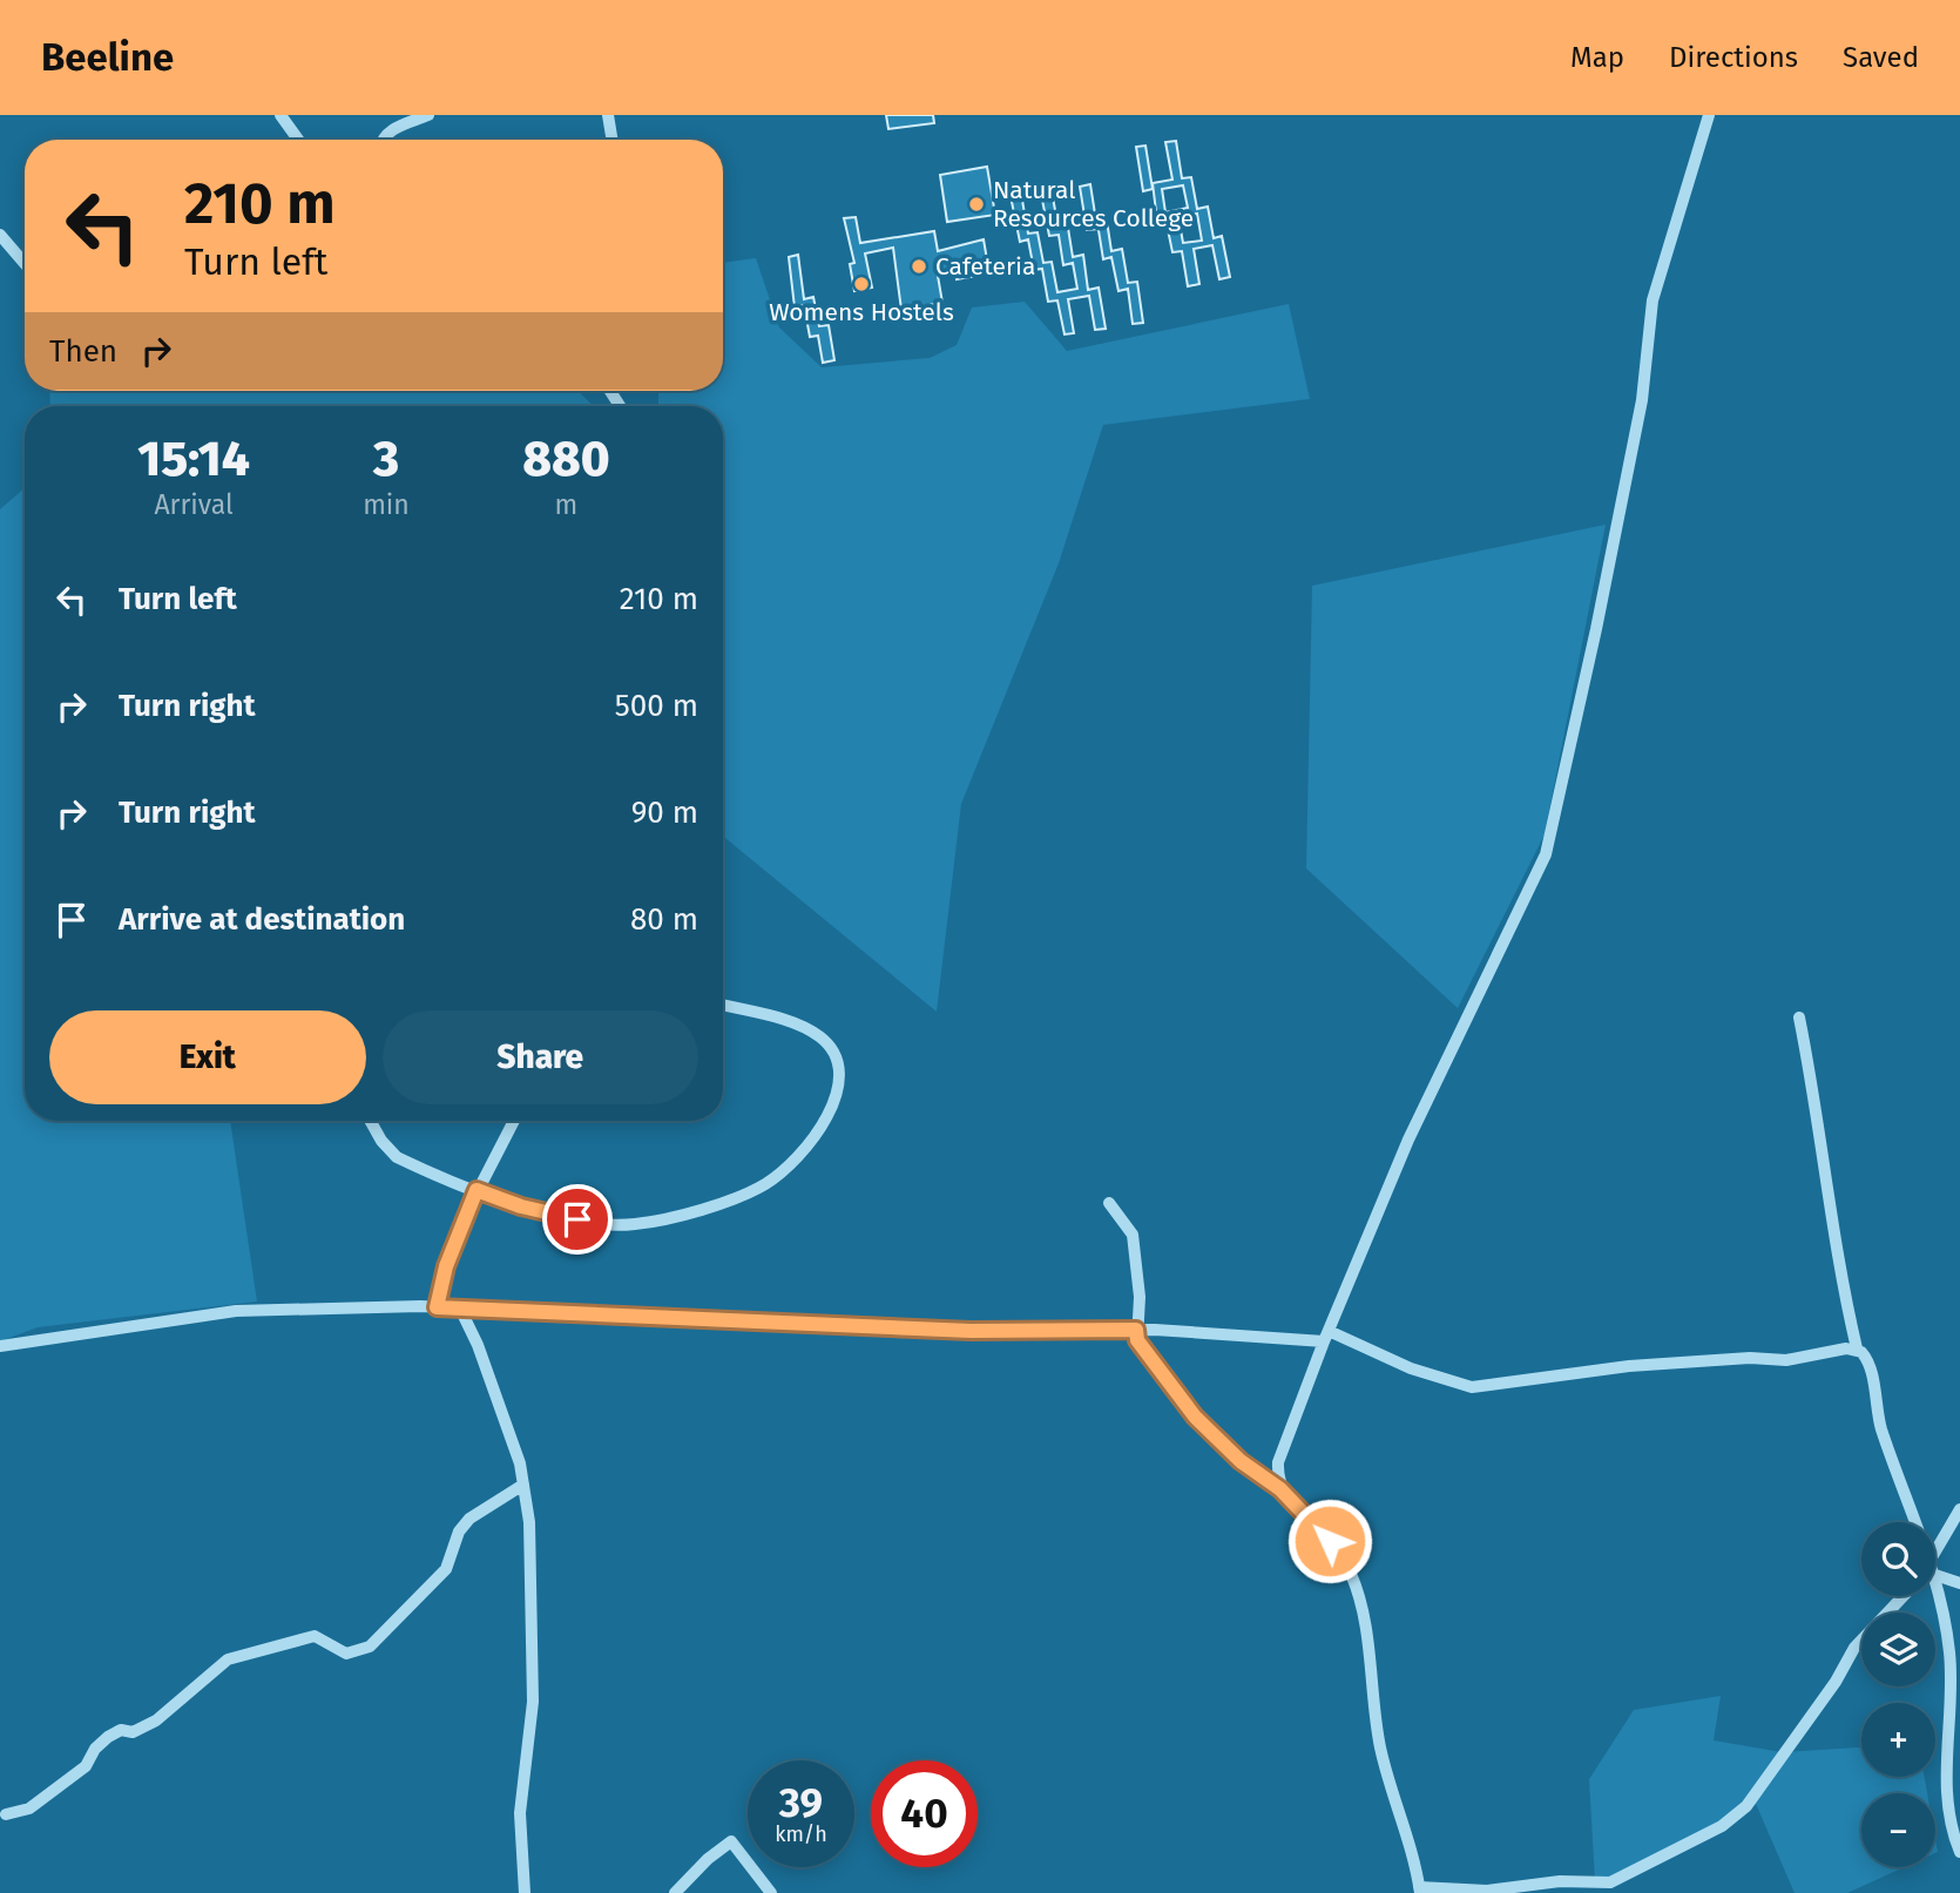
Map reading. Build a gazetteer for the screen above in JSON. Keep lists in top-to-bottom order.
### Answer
{
  "places": ["Natural Resources College", "Cafeteria", "Womens Hostels"],
  "page": {
    "header": "Beeline",
    "nav": ["Map", "Directions", "Saved"],
    "turn": ["210 m", "Turn left"],
    "then": "Then",
    "eta": [
      "15:14",
      "Arrival",
      "3",
      "min",
      "880",
      "m"
    ],
    "list": [
      {
        "name": "Turn left",
        "value": "210 m"
      },
      {
        "name": "Turn right",
        "value": "500 m"
      },
      {
        "name": "Turn right",
        "value": "90 m"
      },
      {
        "name": "Arrive at destination",
        "value": "80 m"
      }
    ],
    "buttons": ["Exit", "Share"],
    "map_buttons": ["+", "−"],
    "speed": "39 km/h",
    "limit": "40"
  }
}
